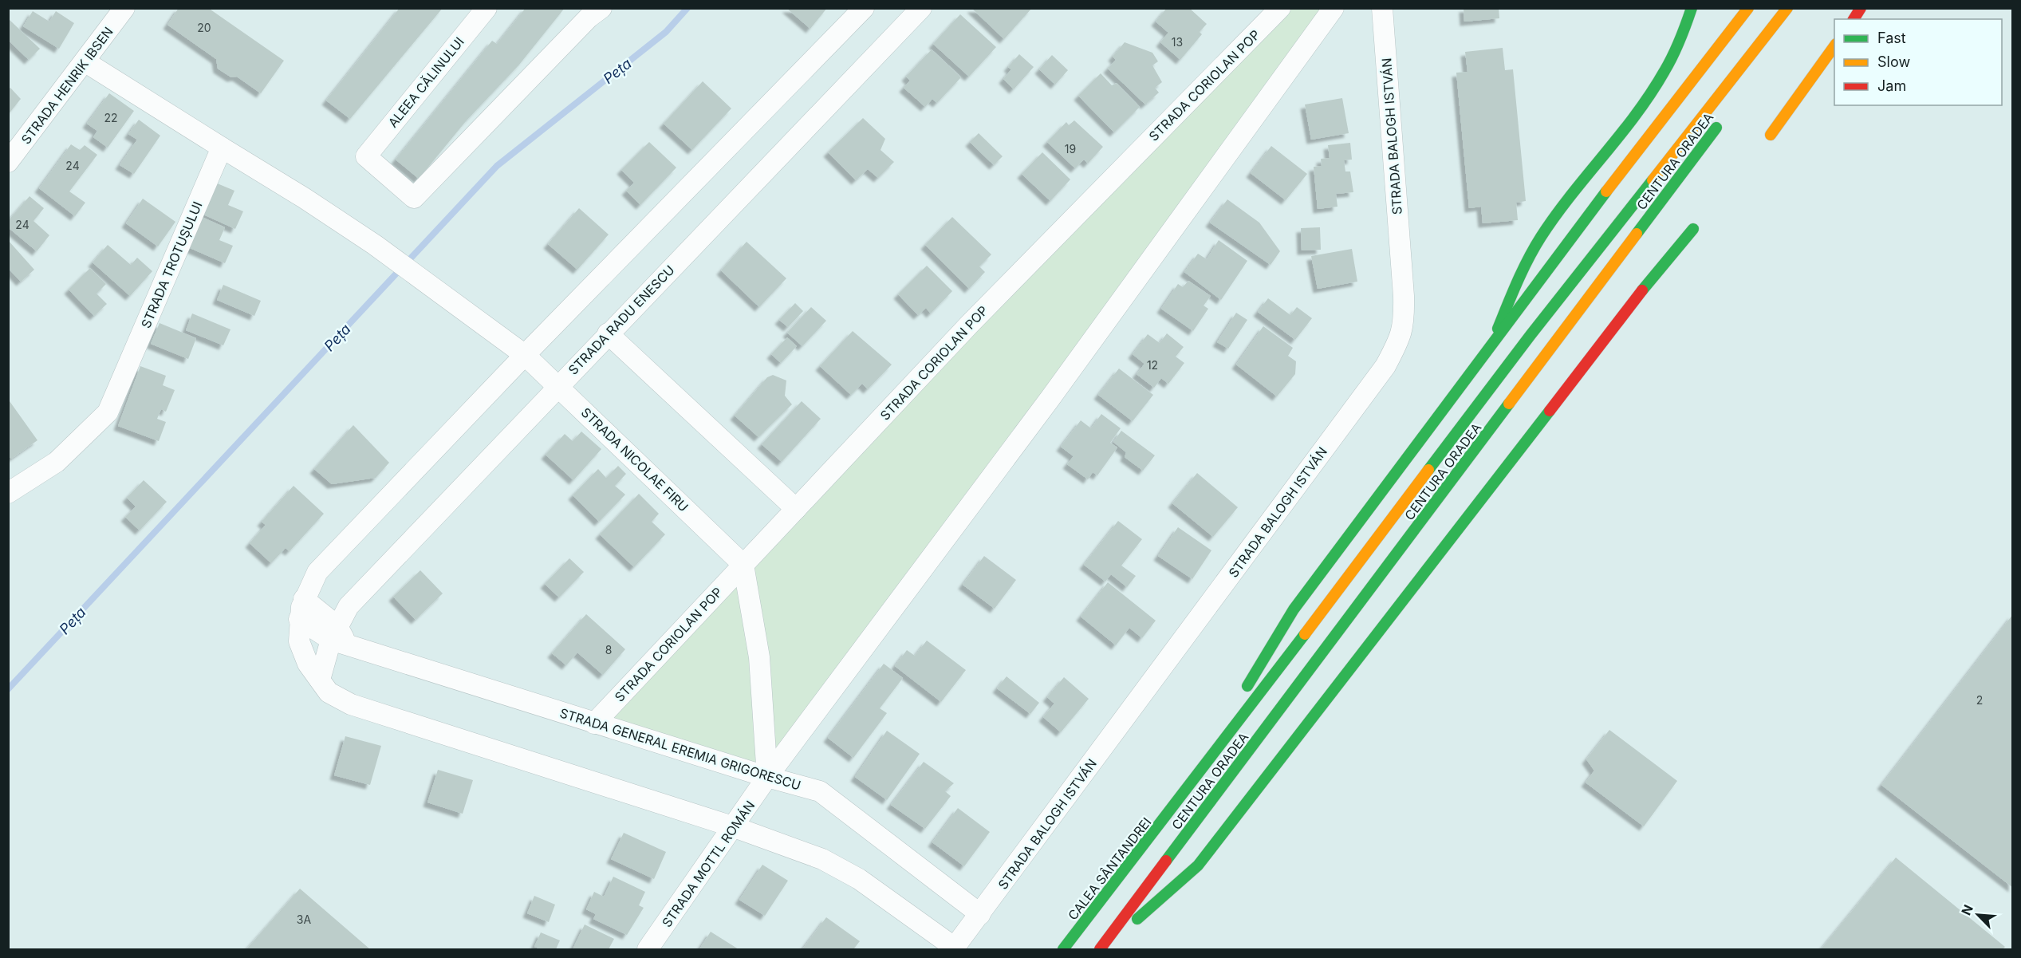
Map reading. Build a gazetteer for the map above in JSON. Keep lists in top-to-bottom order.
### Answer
{
  "streets": {
    "main road": ["CENTURA ORADEA", "CALEA SÂNTANDREI"],
    "street": [
      "ALEEA CĂLINULUI",
      "STRADA HENRIK IBSEN",
      "STRADA CORIOLAN POP",
      "STRADA BALOGH ISTVÁN",
      "STRADA TROTUȘULUI",
      "STRADA RADU ENESCU",
      "STRADA NICOLAE FIRU",
      "STRADA GENERAL EREMIA GRIGORESCU",
      "STRADA MOTTL ROMÁN"
    ]
  },
  "crossings": [
    ["STRADA CORIOLAN POP", "STRADA NICOLAE FIRU"],
    ["STRADA CORIOLAN POP", "STRADA GENERAL EREMIA GRIGORESCU"],
    ["STRADA BALOGH ISTVÁN", "STRADA GENERAL EREMIA GRIGORESCU"],
    ["CENTURA ORADEA", "CALEA SÂNTANDREI"],
    ["STRADA TROTUȘULUI", "STRADA NICOLAE FIRU"],
    ["STRADA RADU ENESCU", "STRADA NICOLAE FIRU"],
    ["STRADA RADU ENESCU", "STRADA GENERAL EREMIA GRIGORESCU"],
    ["STRADA GENERAL EREMIA GRIGORESCU", "STRADA MOTTL ROMÁN"]
  ],
  "water": ["Peța"],
  "house_numbers": [
    "20",
    "13",
    "22",
    "19",
    "24",
    "24",
    "12",
    "8",
    "2",
    "3A"
  ],
  "legend": ["Fast", "Slow", "Jam"],
  "north": "top left"
}
